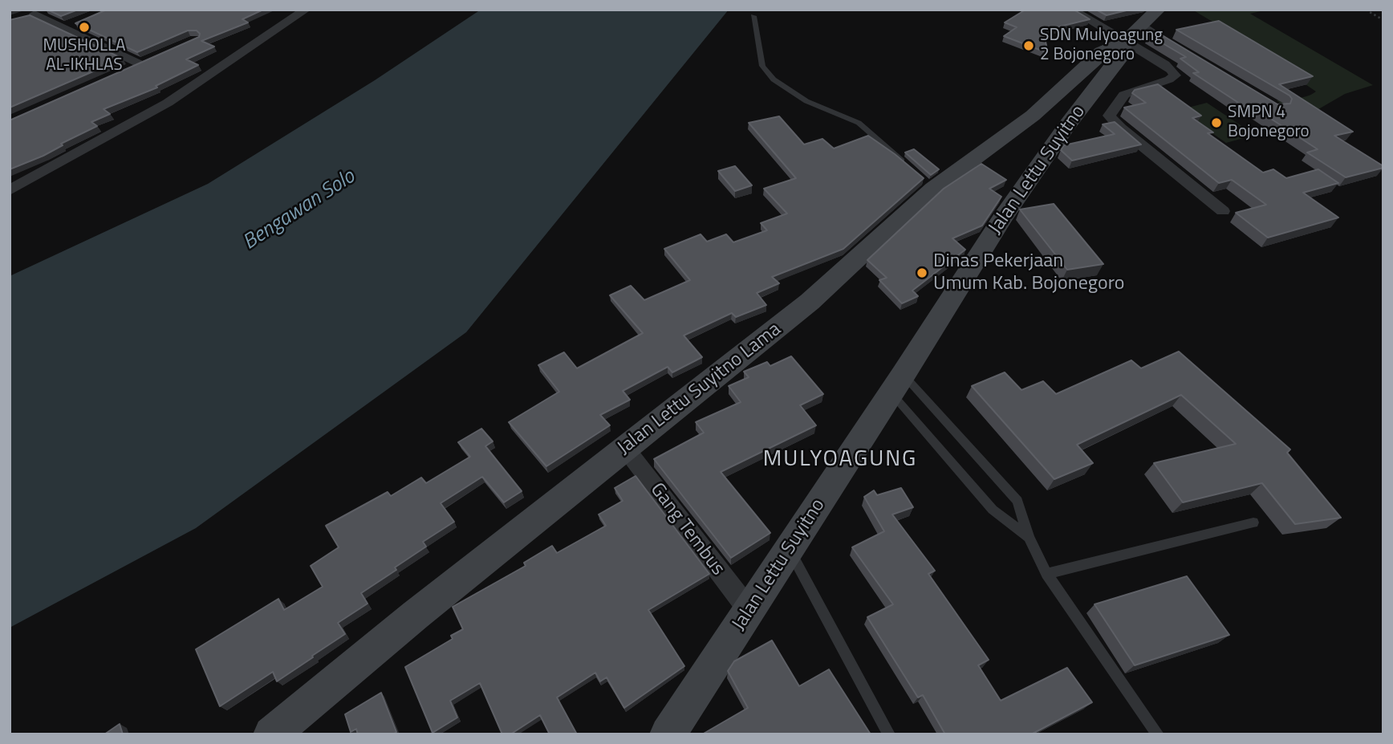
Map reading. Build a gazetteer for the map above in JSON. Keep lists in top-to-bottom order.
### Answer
{
  "streets": {
    "main road": ["Jalan Lettu Suyitno", "Jalan Lettu Suyitno Lama"],
    "street": ["Gang Tembus"]
  },
  "crossings": [
    ["Jalan Lettu Suyitno", "Jalan Lettu Suyitno Lama"],
    ["Jalan Lettu Suyitno", "Gang Tembus"],
    ["Jalan Lettu Suyitno Lama", "Gang Tembus"]
  ],
  "districts": ["MULYOAGUNG"],
  "water": ["Bengawan Solo"],
  "places": [
    "MUSHOLLA AL-IKHLAS",
    "SDN Mulyoagung 2 Bojonegoro",
    "SMPN 4 Bojonegoro",
    "Dinas Pekerjaan Umum Kab. Bojonegoro"
  ]
}
